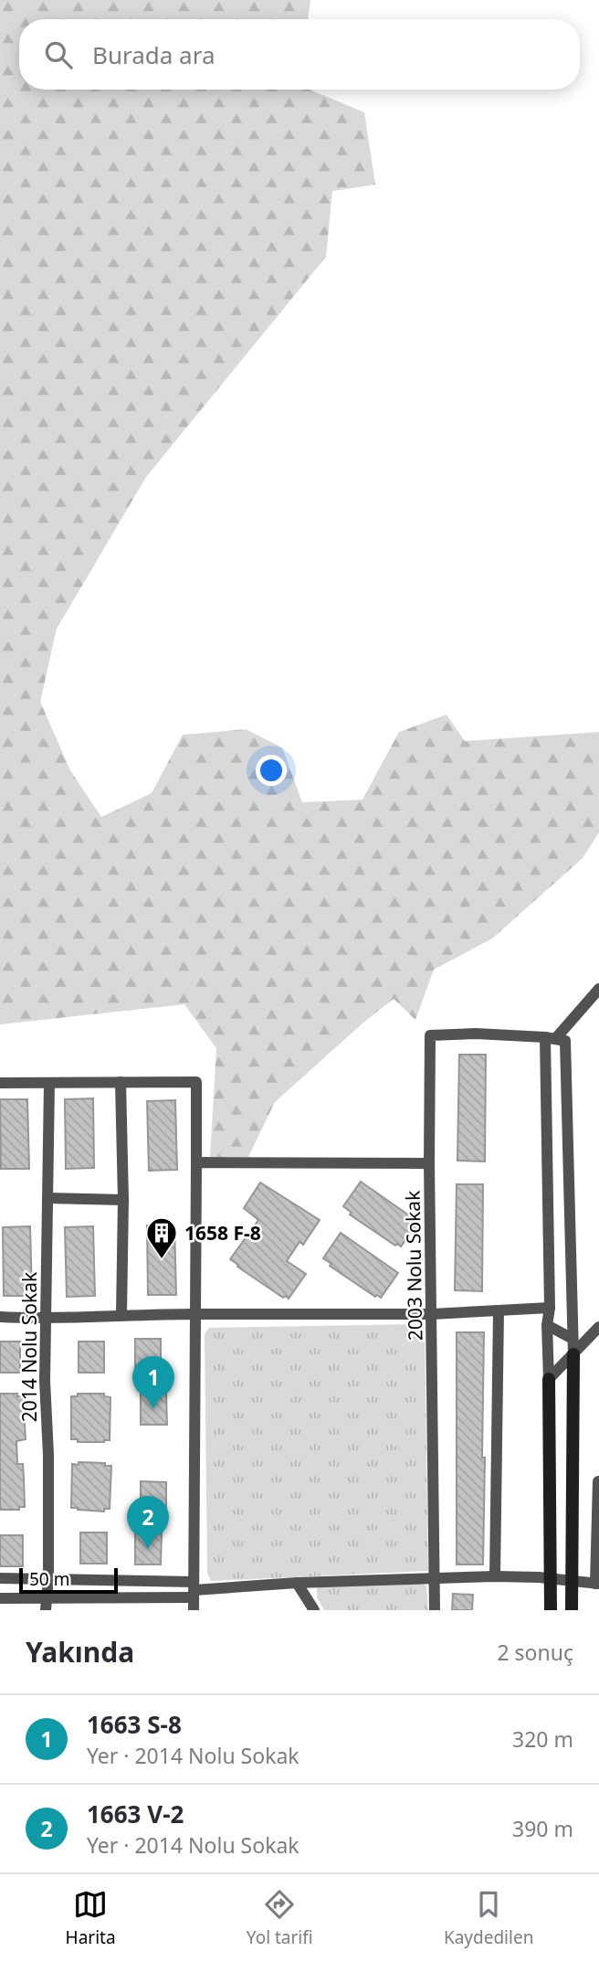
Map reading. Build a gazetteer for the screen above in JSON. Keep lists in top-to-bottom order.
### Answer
{
  "streets": {
    "street": ["2003 Nolu Sokak", "2014 Nolu Sokak"]
  },
  "places": {
    "building": ["1658 F-8"]
  },
  "scale_bar": "50 m",
  "page": {
    "search": "Burada ara",
    "pins": ["1", "2"],
    "scale": "50 m",
    "heading": ["Yakında", "2 sonuç"],
    "list": [
      {
        "mark": "1",
        "name": "1663 S-8",
        "note": "Yer · 2014 Nolu Sokak",
        "value": "320 m"
      },
      {
        "mark": "2",
        "name": "1663 V-2",
        "note": "Yer · 2014 Nolu Sokak",
        "value": "390 m"
      }
    ],
    "nav": ["Harita", "Yol tarifi", "Kaydedilen"]
  }
}
